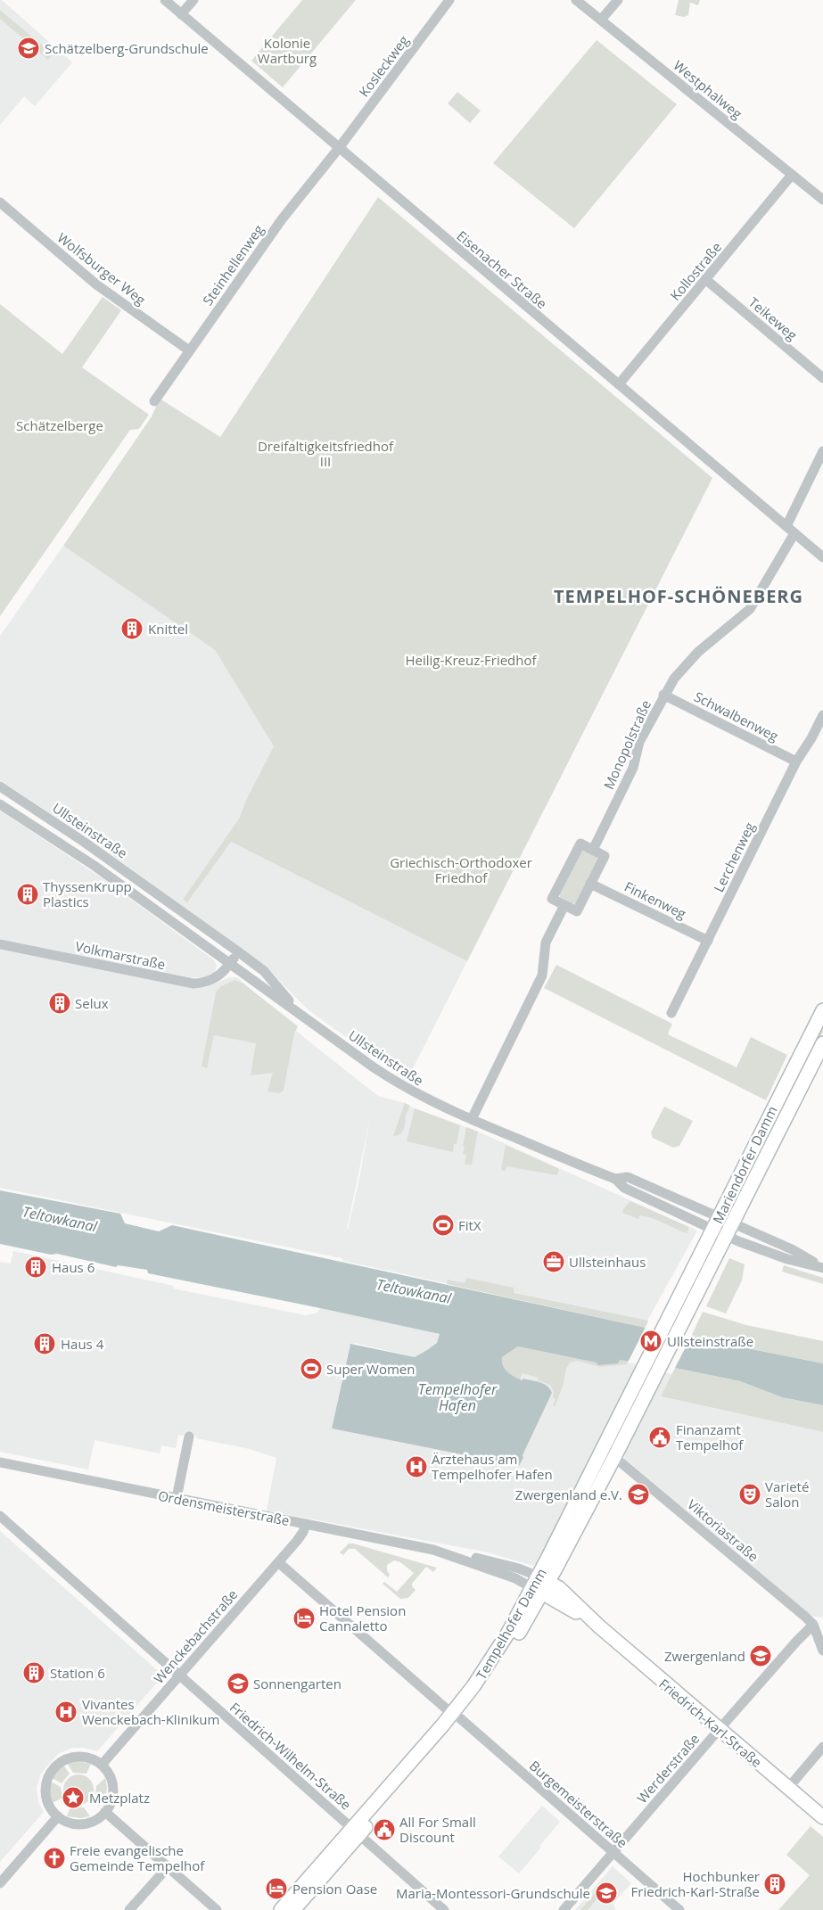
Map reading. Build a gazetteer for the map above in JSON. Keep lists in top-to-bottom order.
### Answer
{
  "streets": {
    "main road": ["Mariendorfer Damm", "Tempelhofer Damm", "Friedrich-Karl-Straße"],
    "street": [
      "Kosleckweg",
      "Westphalweg",
      "Steinhellenweg",
      "Wolfsburger Weg",
      "Eisenacher Straße",
      "Kollostraße",
      "Teikeweg",
      "Schwalbenweg",
      "Monopolstraße",
      "Ullsteinstraße",
      "Lerchenweg",
      "Finkenweg",
      "Volkmarstraße",
      "Ordensmeisterstraße",
      "Viktoriastraße",
      "Wenckebachstraße",
      "Friedrich-Wilhelm-Straße",
      "Werderstraße",
      "Burgemeisterstraße"
    ]
  },
  "crossings": [
    ["Kosleckweg", "Steinhellenweg"],
    ["Kosleckweg", "Eisenacher Straße"],
    ["Westphalweg", "Kollostraße"],
    ["Steinhellenweg", "Wolfsburger Weg"],
    ["Steinhellenweg", "Eisenacher Straße"],
    ["Eisenacher Straße", "Kollostraße"],
    ["Eisenacher Straße", "Monopolstraße"],
    ["Kollostraße", "Teikeweg"],
    ["Schwalbenweg", "Monopolstraße"],
    ["Schwalbenweg", "Lerchenweg"],
    ["Ullsteinstraße", "Volkmarstraße"],
    ["Ullsteinstraße", "Mariendorfer Damm"],
    ["Lerchenweg", "Finkenweg"],
    ["Mariendorfer Damm", "Tempelhofer Damm"],
    ["Ordensmeisterstraße", "Tempelhofer Damm"],
    ["Ordensmeisterstraße", "Wenckebachstraße"],
    ["Ordensmeisterstraße", "Friedrich-Karl-Straße"],
    ["Viktoriastraße", "Tempelhofer Damm"],
    ["Viktoriastraße", "Werderstraße"],
    ["Tempelhofer Damm", "Friedrich-Karl-Straße"],
    ["Tempelhofer Damm", "Friedrich-Wilhelm-Straße"],
    ["Tempelhofer Damm", "Burgemeisterstraße"],
    ["Wenckebachstraße", "Friedrich-Wilhelm-Straße"],
    ["Wenckebachstraße", "Burgemeisterstraße"],
    ["Friedrich-Karl-Straße", "Werderstraße"],
    ["Werderstraße", "Burgemeisterstraße"]
  ],
  "districts": ["TEMPELHOF-SCHÖNEBERG"],
  "water": ["Teltowkanal", "Tempelhofer Hafen"],
  "parks": [
    "Kolonie Wartburg",
    "Schätzelberge",
    "Dreifaltigkeitsfriedhof III",
    "Heilig-Kreuz-Friedhof",
    "Griechisch-Orthodoxer Friedhof"
  ],
  "places": {
    "school or university": [
      "Schätzelberg-Grundschule",
      "Zwergenland e.V.",
      "Zwergenland",
      "Sonnengarten",
      "Maria-Montessori-Grundschule"
    ],
    "building": [
      "Knittel",
      "ThyssenKrupp Plastics",
      "Selux",
      "Haus 6",
      "Haus 4",
      "Station 6",
      "Hochbunker Friedrich-Karl-Straße"
    ],
    "sports": ["FitX", "Super Women"],
    "office": ["Ullsteinhaus"],
    "metro station": ["Ullsteinstraße"],
    "public building": ["Finanzamt Tempelhof", "All For Small Discount"],
    "hospital": ["Ärztehaus am Tempelhofer Hafen", "Vivantes Wenckebach-Klinikum"],
    "theatre": ["Varieté Salon"],
    "hotel": ["Hotel Pension Cannaletto", "Pension Oase"],
    "place": ["Metzplatz"],
    "church": ["Freie evangelische Gemeinde Tempelhof"]
  }
}
